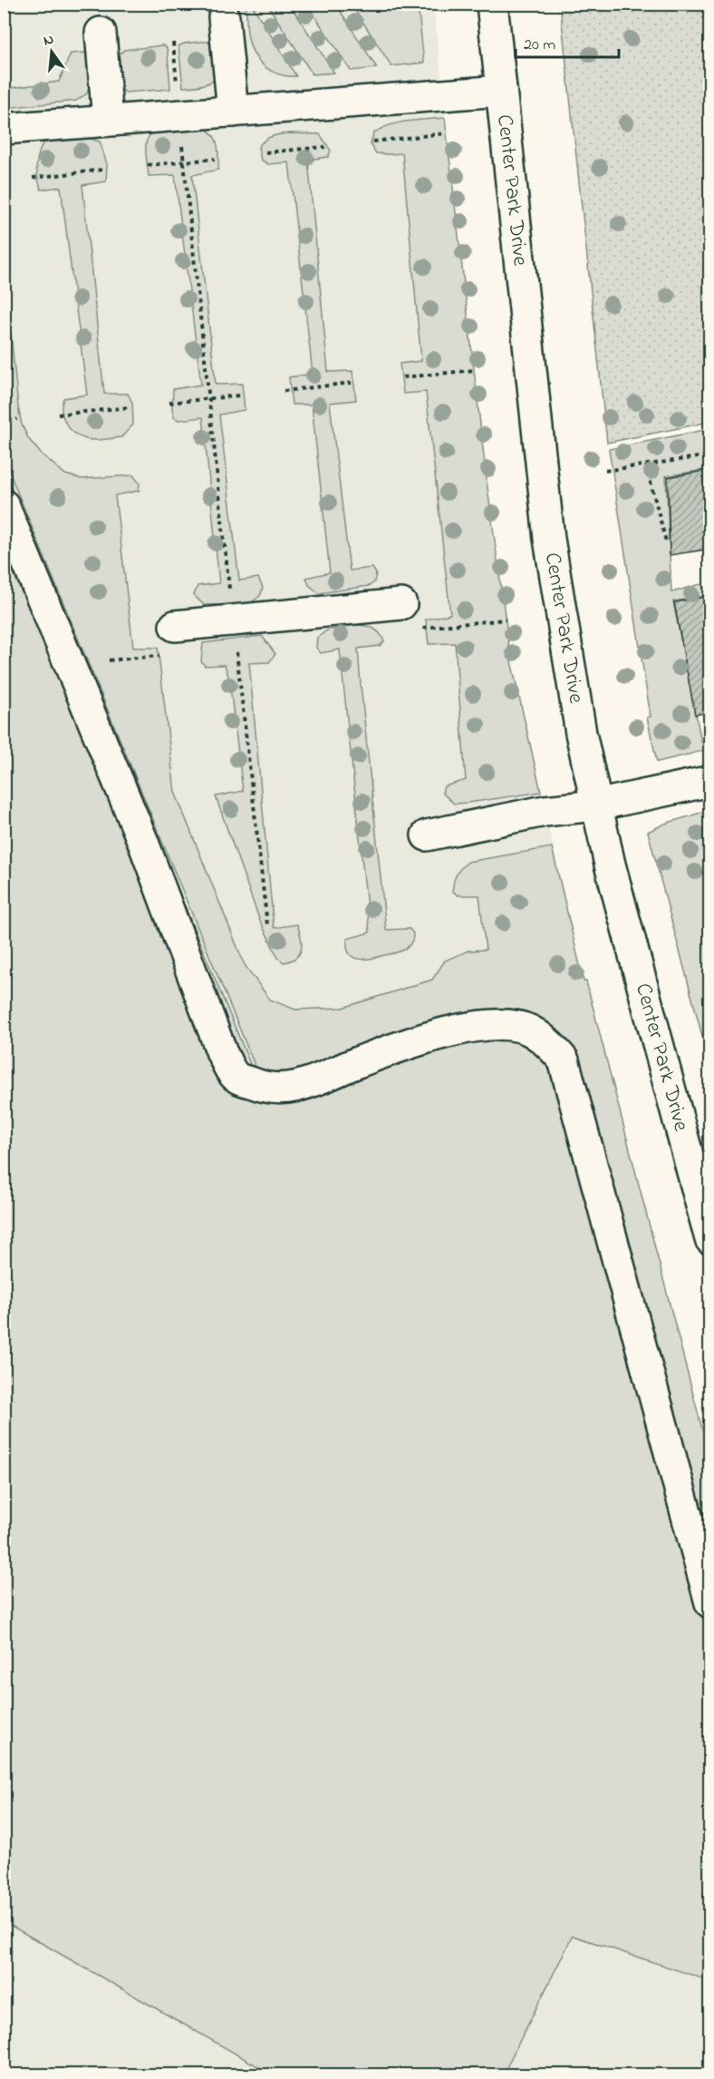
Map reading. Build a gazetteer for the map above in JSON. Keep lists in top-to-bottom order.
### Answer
{
  "streets": {
    "street": ["Center Park Drive"]
  },
  "scale_bar": "20 m",
  "north": "top"
}
